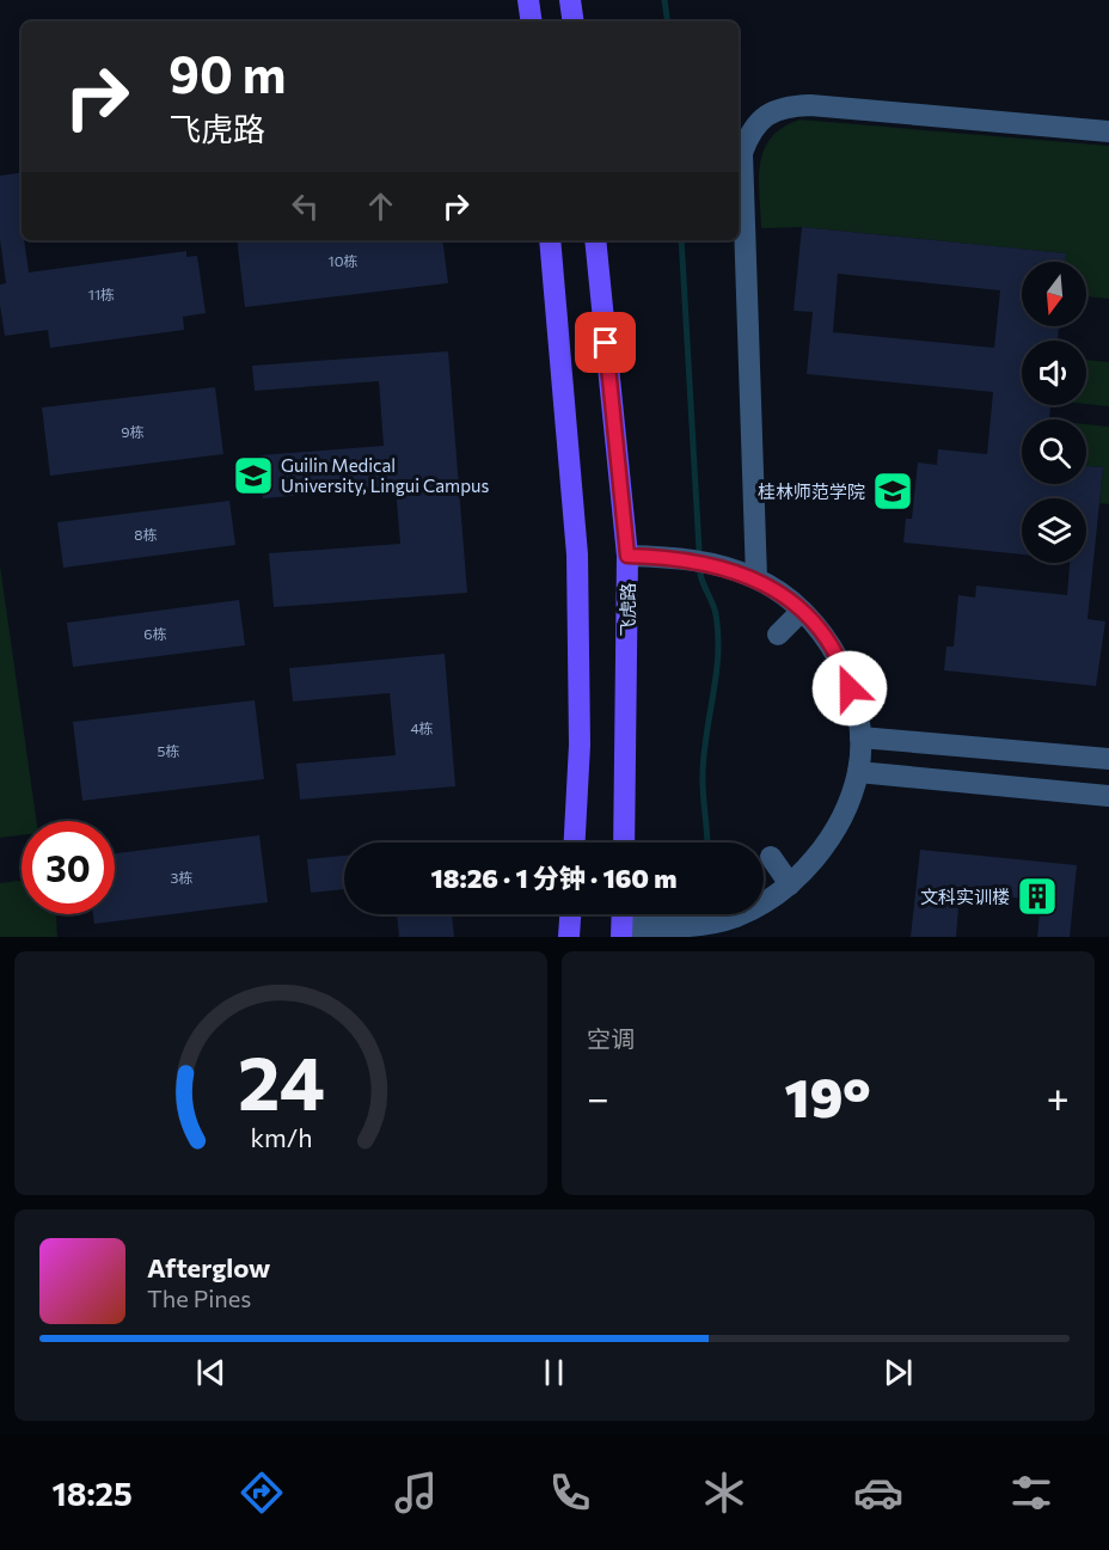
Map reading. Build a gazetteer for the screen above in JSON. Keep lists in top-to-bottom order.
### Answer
{
  "streets": {
    "main road": ["飞虎路"]
  },
  "places": {
    "school or university": ["Guilin Medical University, Lingui Campus", "桂林师范学院"],
    "building": ["文科实训楼"]
  },
  "house_numbers": [
    "10栋",
    "11栋",
    "9栋",
    "8栋",
    "6栋",
    "4栋",
    "5栋",
    "3栋"
  ],
  "north": "bottom",
  "page": {
    "turn": ["90 m", "飞虎路"],
    "limit": "30",
    "trip": "18:26 · 1 分钟 · 160 m",
    "tile": "空调",
    "heat": ["−", "19°", "+"],
    "song": ["Afterglow", "The Pines"],
    "tabs": "18:25",
    "gauge": ["24", "km/h"]
  }
}
